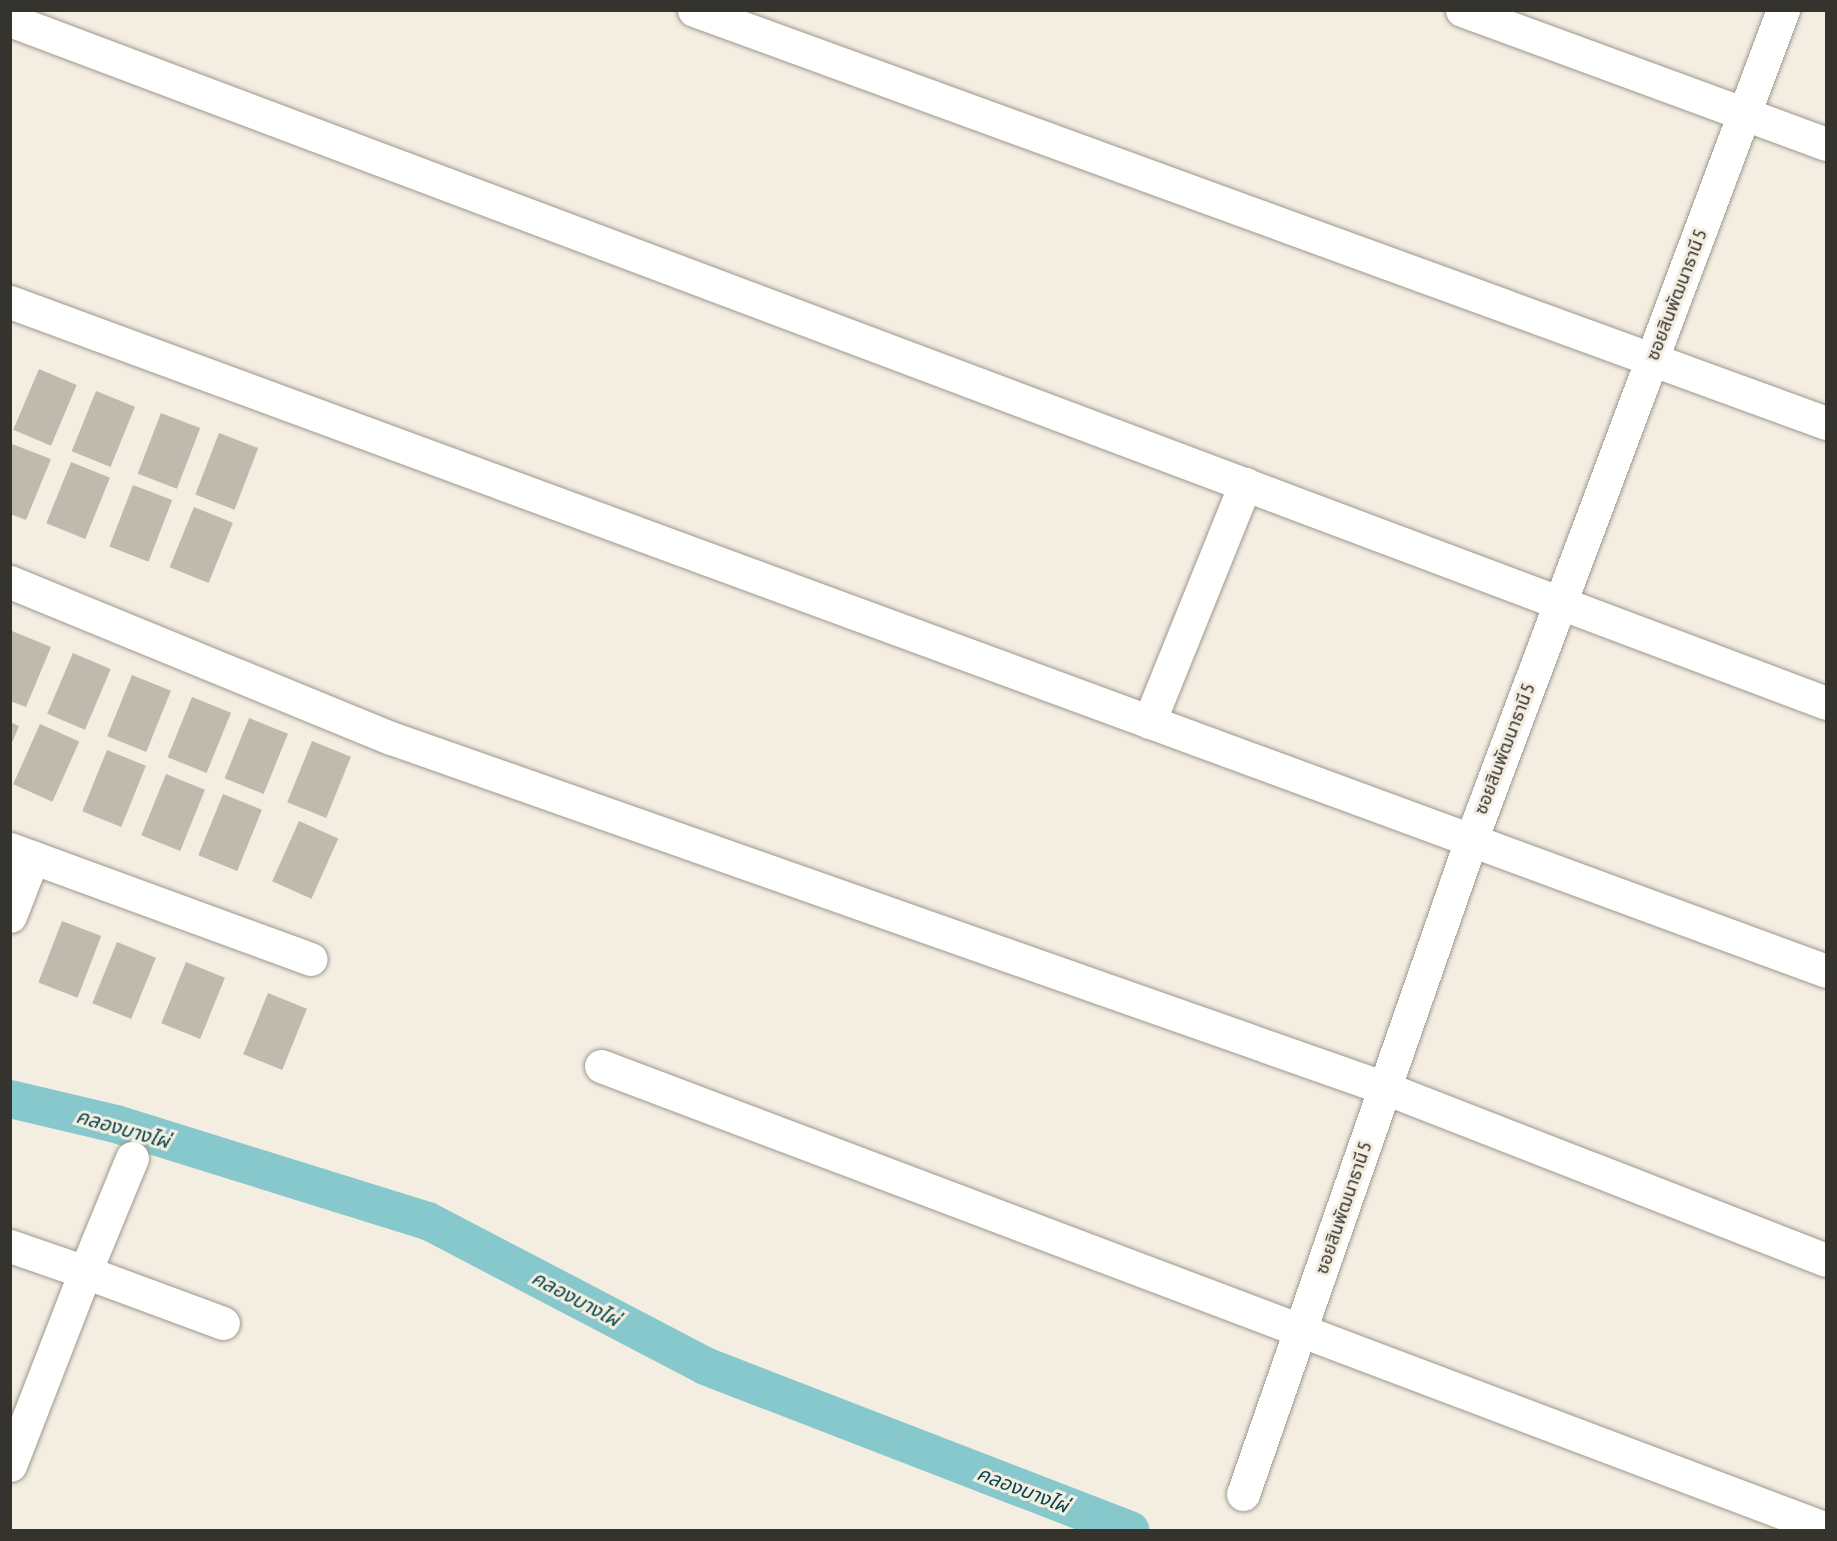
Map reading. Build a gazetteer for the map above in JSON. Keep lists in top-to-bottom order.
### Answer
{
  "streets": {
    "street": ["ซอยสินพัฒนาธานี 5"]
  },
  "water": ["คลองบางไผ่"]
}
